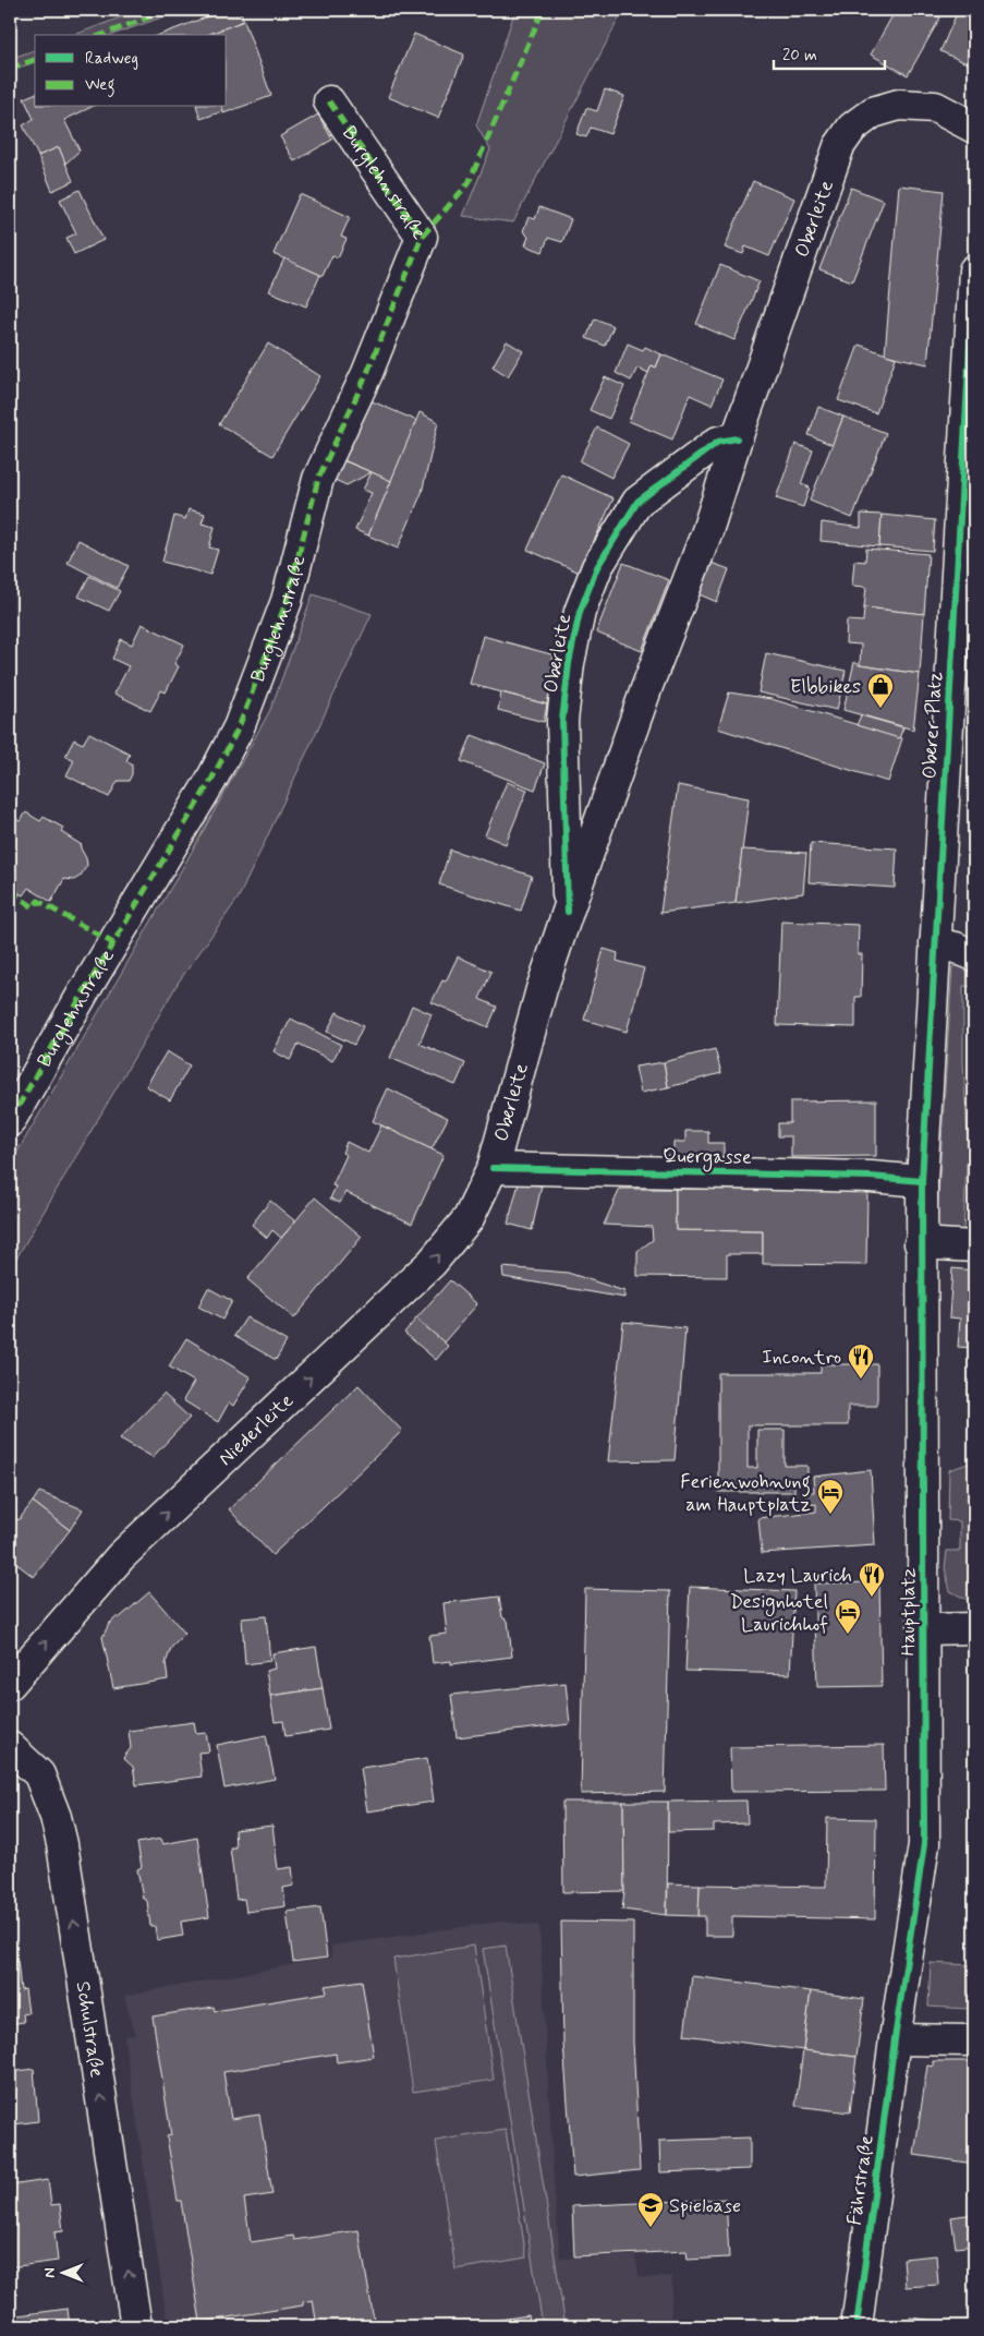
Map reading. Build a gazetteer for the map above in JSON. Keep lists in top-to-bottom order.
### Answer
{
  "streets": {
    "street": [
      "Burglehnstraße",
      "Oberleite",
      "Oberer Platz",
      "Quergasse",
      "Niederleite",
      "Hauptplatz",
      "Schulstraße",
      "Fährstraße"
    ]
  },
  "crossings": [
    ["Oberleite", "Quergasse"],
    ["Oberleite", "Niederleite"],
    ["Oberer Platz", "Quergasse"],
    ["Oberer Platz", "Hauptplatz"],
    ["Quergasse", "Niederleite"],
    ["Quergasse", "Hauptplatz"],
    ["Hauptplatz", "Fährstraße"]
  ],
  "one_way": ["Niederleite", "Schulstraße"],
  "places": {
    "shop": ["Elbbikes"],
    "restaurant": ["Incontro", "Lazy Laurich"],
    "hotel": ["Ferienwohnung am Hauptplatz", "Designhotel Laurichhof"],
    "school or university": ["Spieloase"]
  },
  "legend": ["Radweg", "Weg"],
  "scale_bar": "20 m",
  "north": "left"
}
